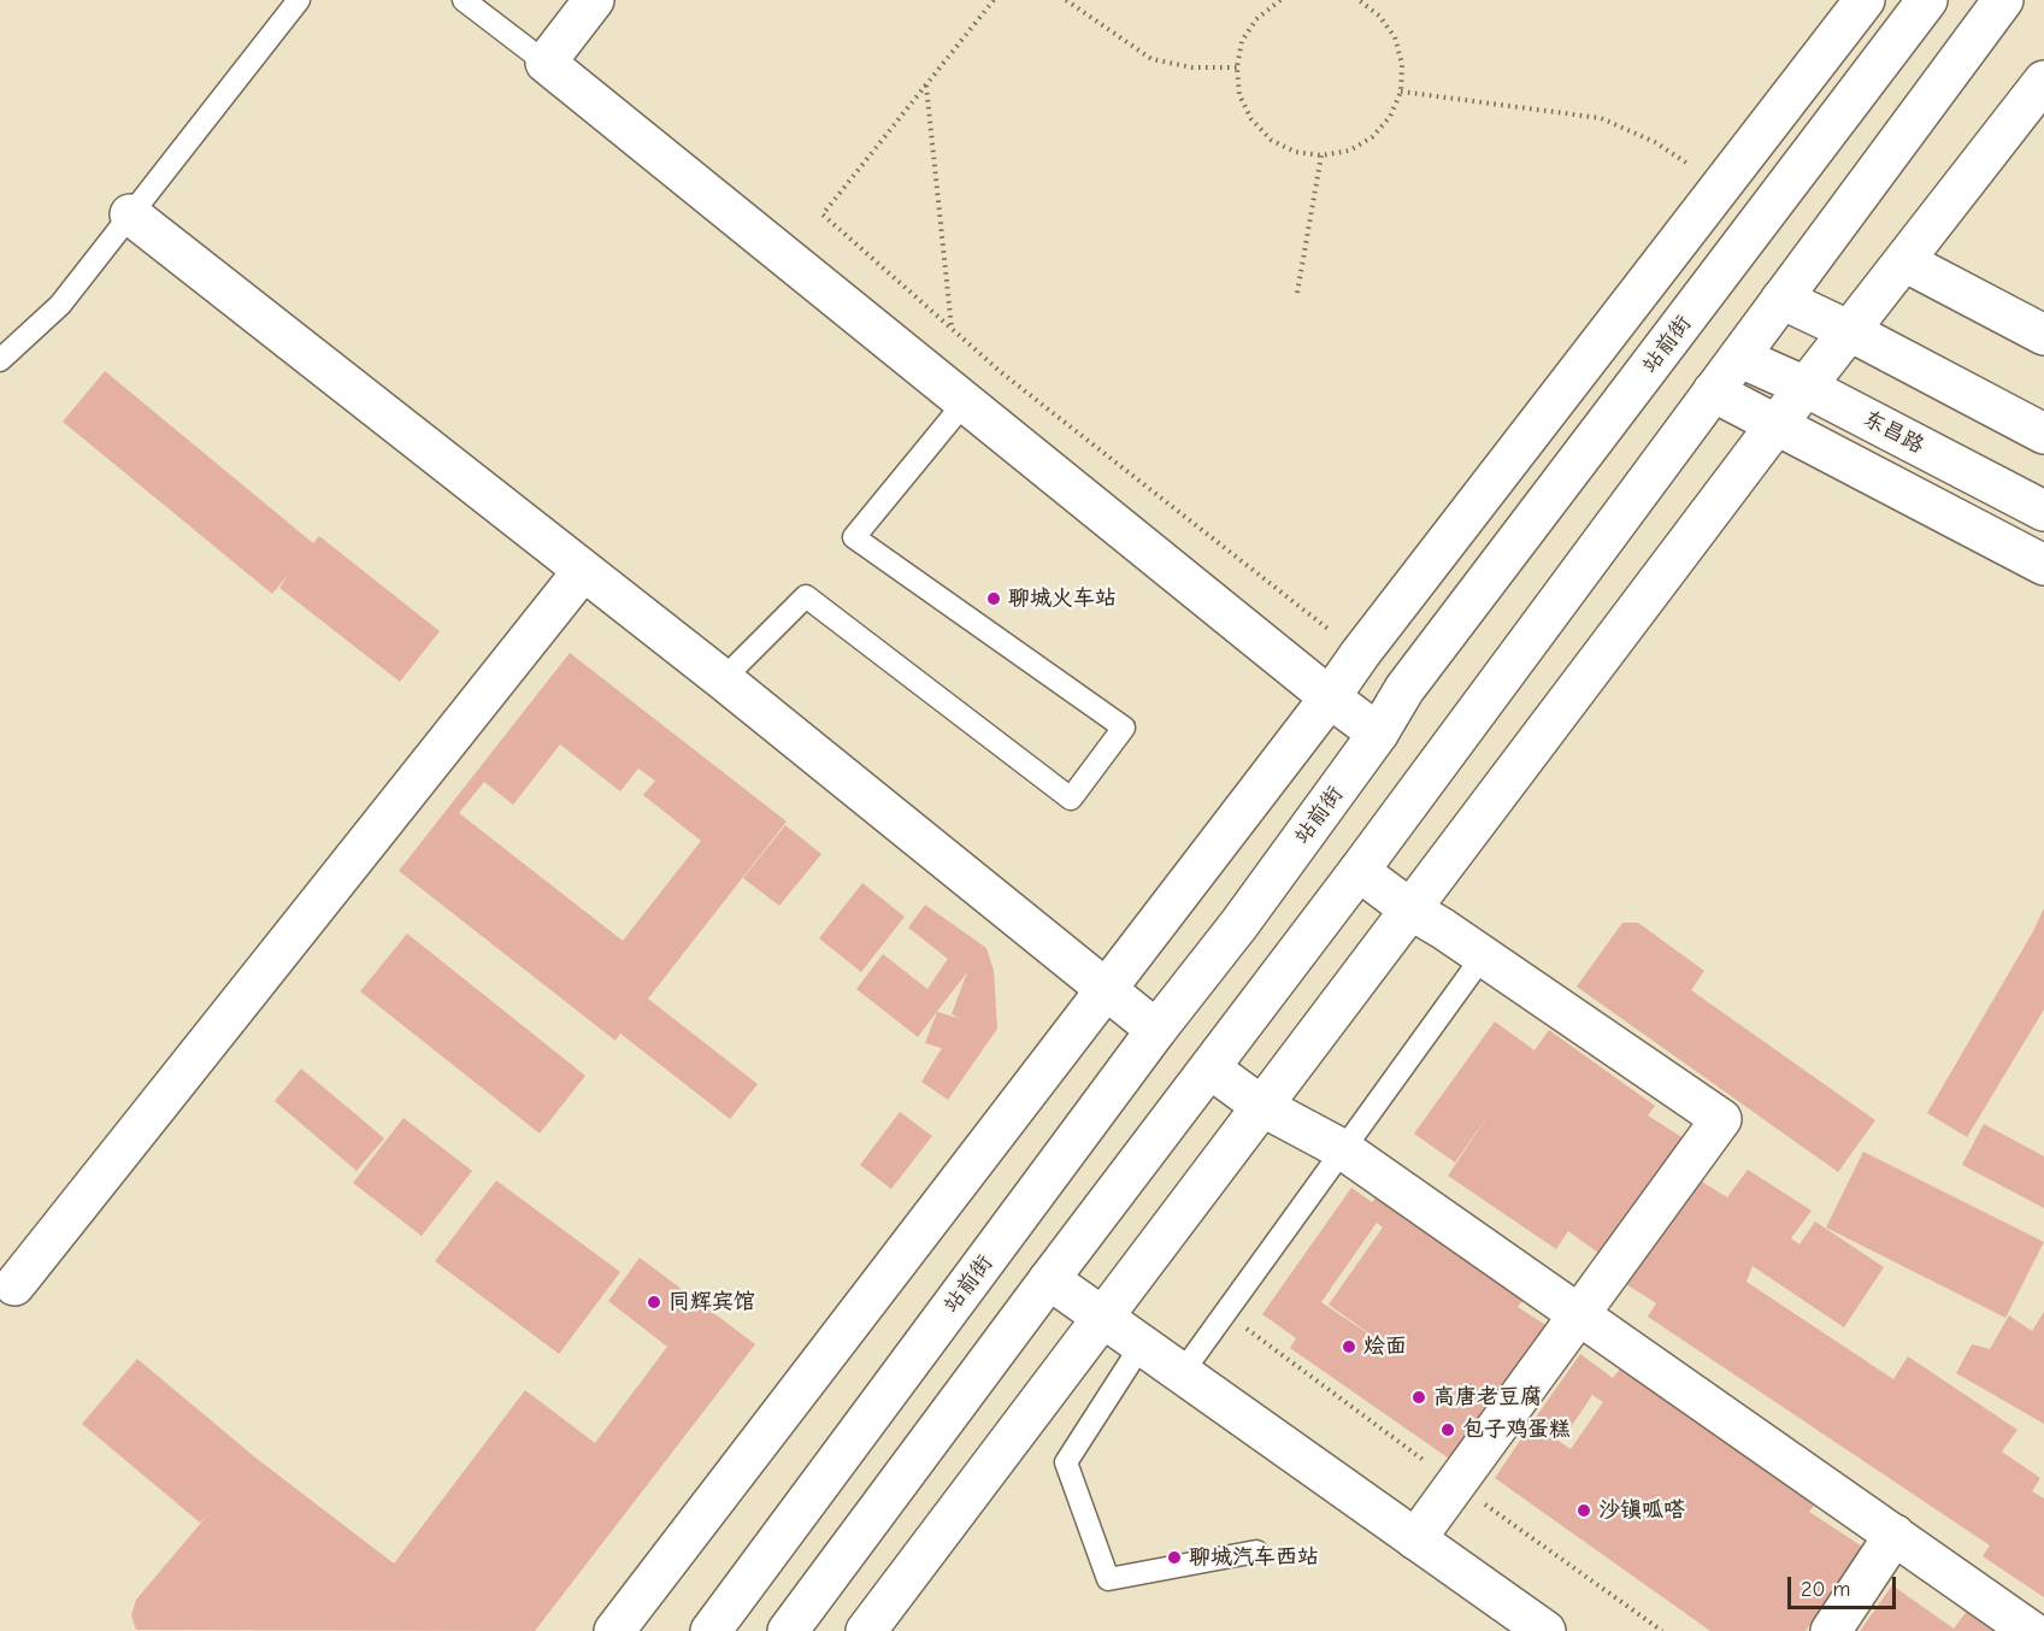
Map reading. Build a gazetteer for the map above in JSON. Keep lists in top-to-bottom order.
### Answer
{
  "streets": {
    "street": ["站前街", "东昌路"]
  },
  "places": [
    "聊城火车站",
    "同辉宾馆",
    "烩面",
    "高唐老豆腐",
    "包子鸡蛋糕",
    "沙镇呱嗒",
    "聊城汽车西站"
  ],
  "scale_bar": "20 m"
}
